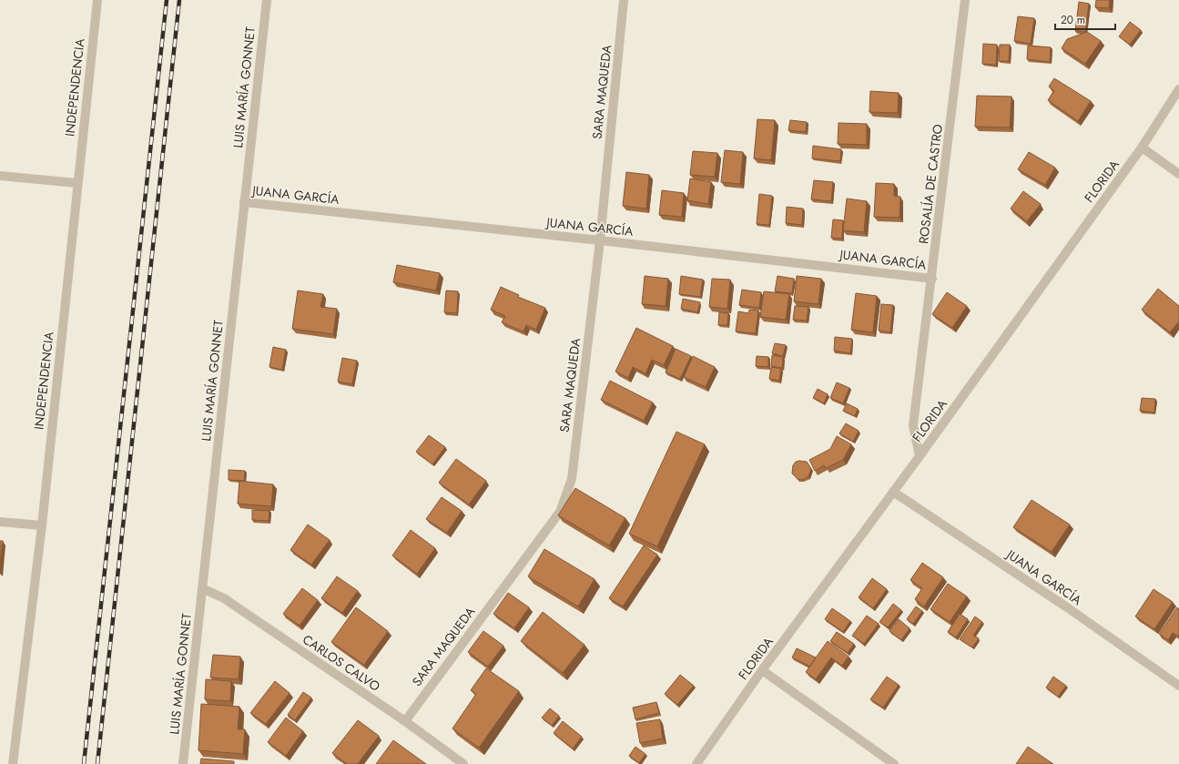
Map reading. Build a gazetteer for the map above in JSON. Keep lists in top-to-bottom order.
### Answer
{
  "streets": {
    "street": [
      "INDEPENDENCIA",
      "LUIS MARÍA GONNET",
      "SARA MAQUEDA",
      "FLORIDA",
      "ROSALÍA DE CASTRO",
      "JUANA GARCÍA",
      "CARLOS CALVO"
    ]
  },
  "crossings": [
    ["LUIS MARÍA GONNET", "JUANA GARCÍA"],
    ["LUIS MARÍA GONNET", "CARLOS CALVO"],
    ["SARA MAQUEDA", "JUANA GARCÍA"],
    ["SARA MAQUEDA", "CARLOS CALVO"],
    ["FLORIDA", "ROSALÍA DE CASTRO"],
    ["FLORIDA", "JUANA GARCÍA"],
    ["ROSALÍA DE CASTRO", "JUANA GARCÍA"]
  ],
  "scale_bar": "20 m"
}
